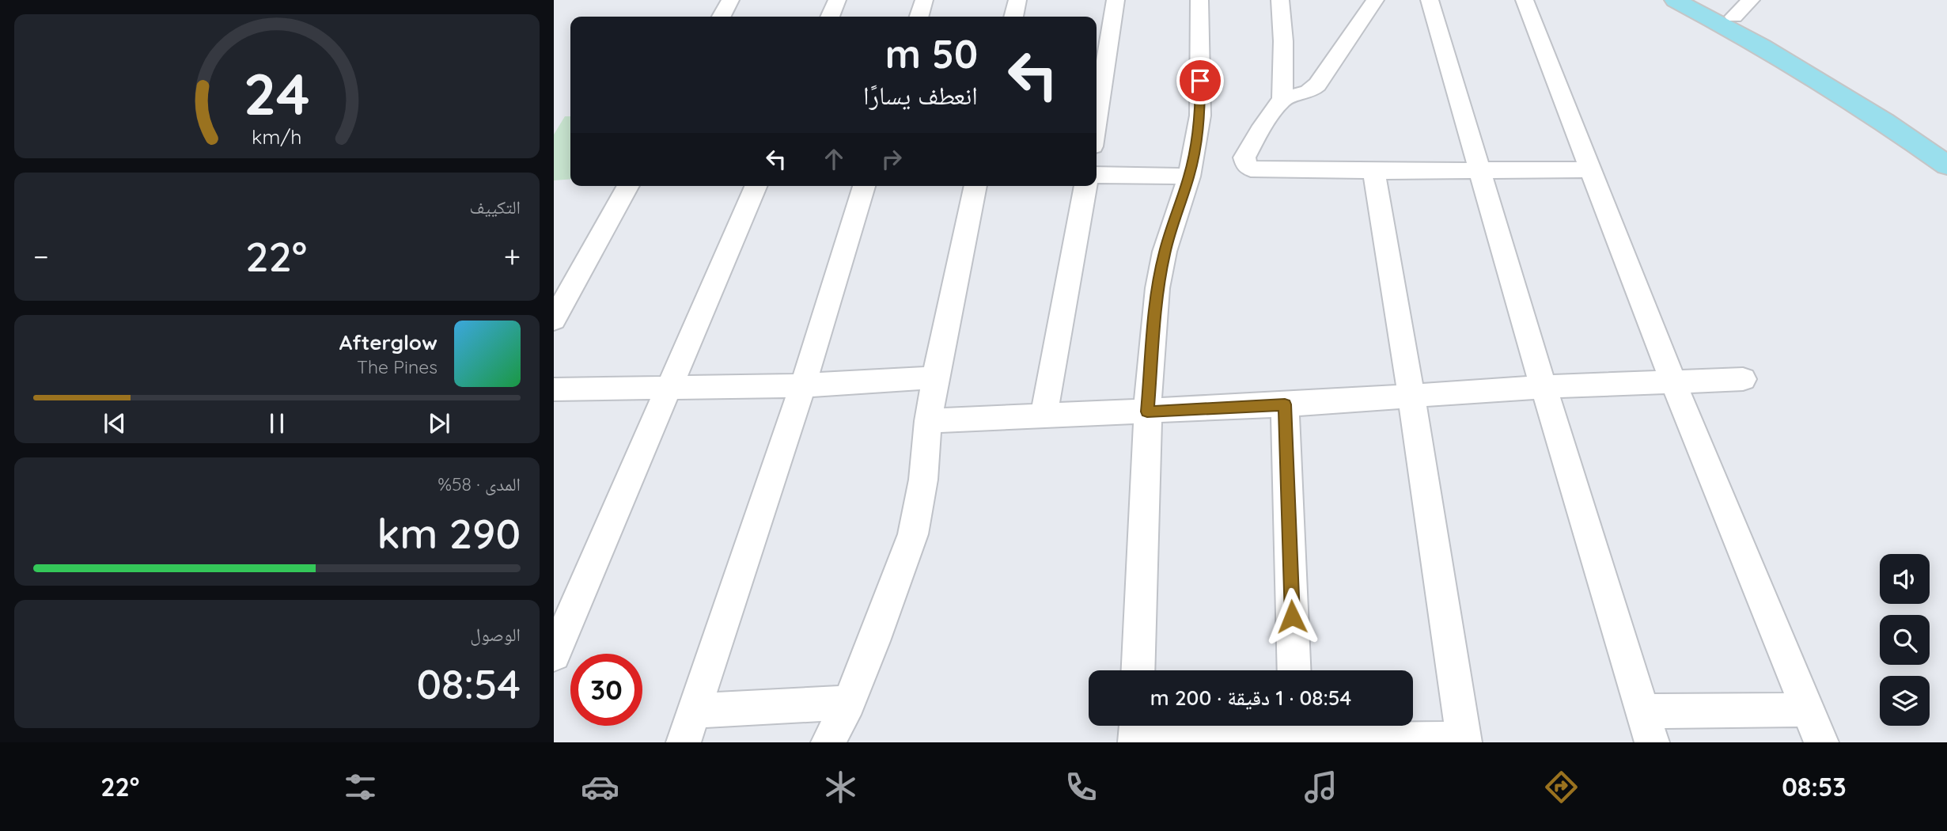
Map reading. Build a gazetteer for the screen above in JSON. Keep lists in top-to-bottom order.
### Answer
{
  "page": {
    "turn": ["50 m", "انعطف يسارًا"],
    "tile": [
      "التكييف",
      ["المدى · 58%", "290 km"],
      ["الوصول", "08:54"]
    ],
    "heat": ["−", "22°", "+"],
    "song": ["Afterglow", "The Pines"],
    "limit": "30",
    "trip": "08:54 · 1 دقيقة · 200 m",
    "tabs": ["08:53", "22°"],
    "gauge": ["24", "km/h"]
  }
}
